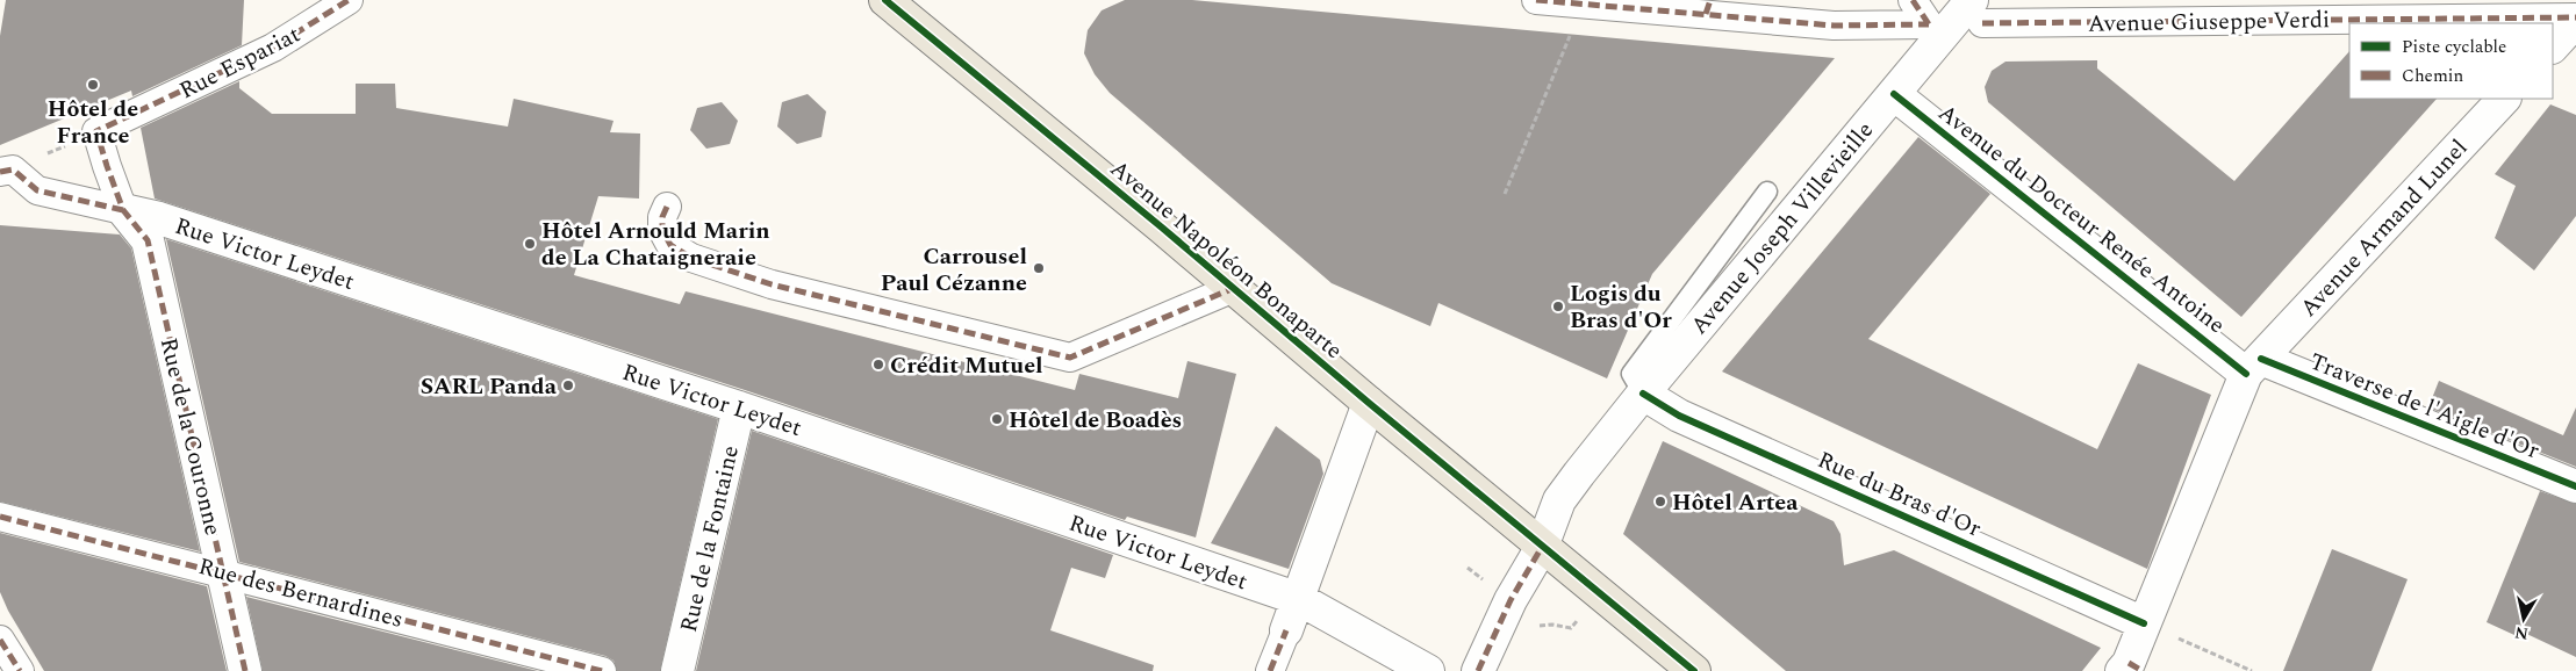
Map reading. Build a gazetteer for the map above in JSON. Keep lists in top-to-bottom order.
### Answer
{
  "streets": {
    "main road": ["Avenue Napoléon Bonaparte"],
    "street": [
      "Avenue Giuseppe Verdi",
      "Rue Espariat",
      "Avenue du Docteur Renée Antoine",
      "Avenue Joseph Villevieille",
      "Avenue Armand Lunel",
      "Rue Victor Leydet",
      "Traverse de l'Aigle d'Or",
      "Rue de la Couronne",
      "Rue du Bras d'Or",
      "Rue de la Fontaine",
      "Rue des Bernardines"
    ]
  },
  "crossings": [
    ["Avenue Giuseppe Verdi", "Avenue Joseph Villevieille"],
    ["Avenue du Docteur Renée Antoine", "Avenue Joseph Villevieille"],
    ["Avenue du Docteur Renée Antoine", "Avenue Armand Lunel"],
    ["Avenue du Docteur Renée Antoine", "Traverse de l'Aigle d'Or"],
    ["Avenue Joseph Villevieille", "Avenue Napoléon Bonaparte"],
    ["Avenue Joseph Villevieille", "Rue du Bras d'Or"],
    ["Avenue Armand Lunel", "Traverse de l'Aigle d'Or"],
    ["Rue Victor Leydet", "Rue de la Couronne"],
    ["Rue Victor Leydet", "Rue de la Fontaine"],
    ["Rue de la Couronne", "Rue des Bernardines"]
  ],
  "places": [
    "Hôtel de France",
    "Hôtel Arnould Marin de La Chataigneraie",
    "Carrousel Paul Cézanne",
    "Logis du Bras d'Or",
    "Crédit Mutuel",
    "SARL Panda",
    "Hôtel de Boadès",
    "Hôtel Artea"
  ],
  "legend": ["Piste cyclable", "Chemin"],
  "north": "bottom"
}
